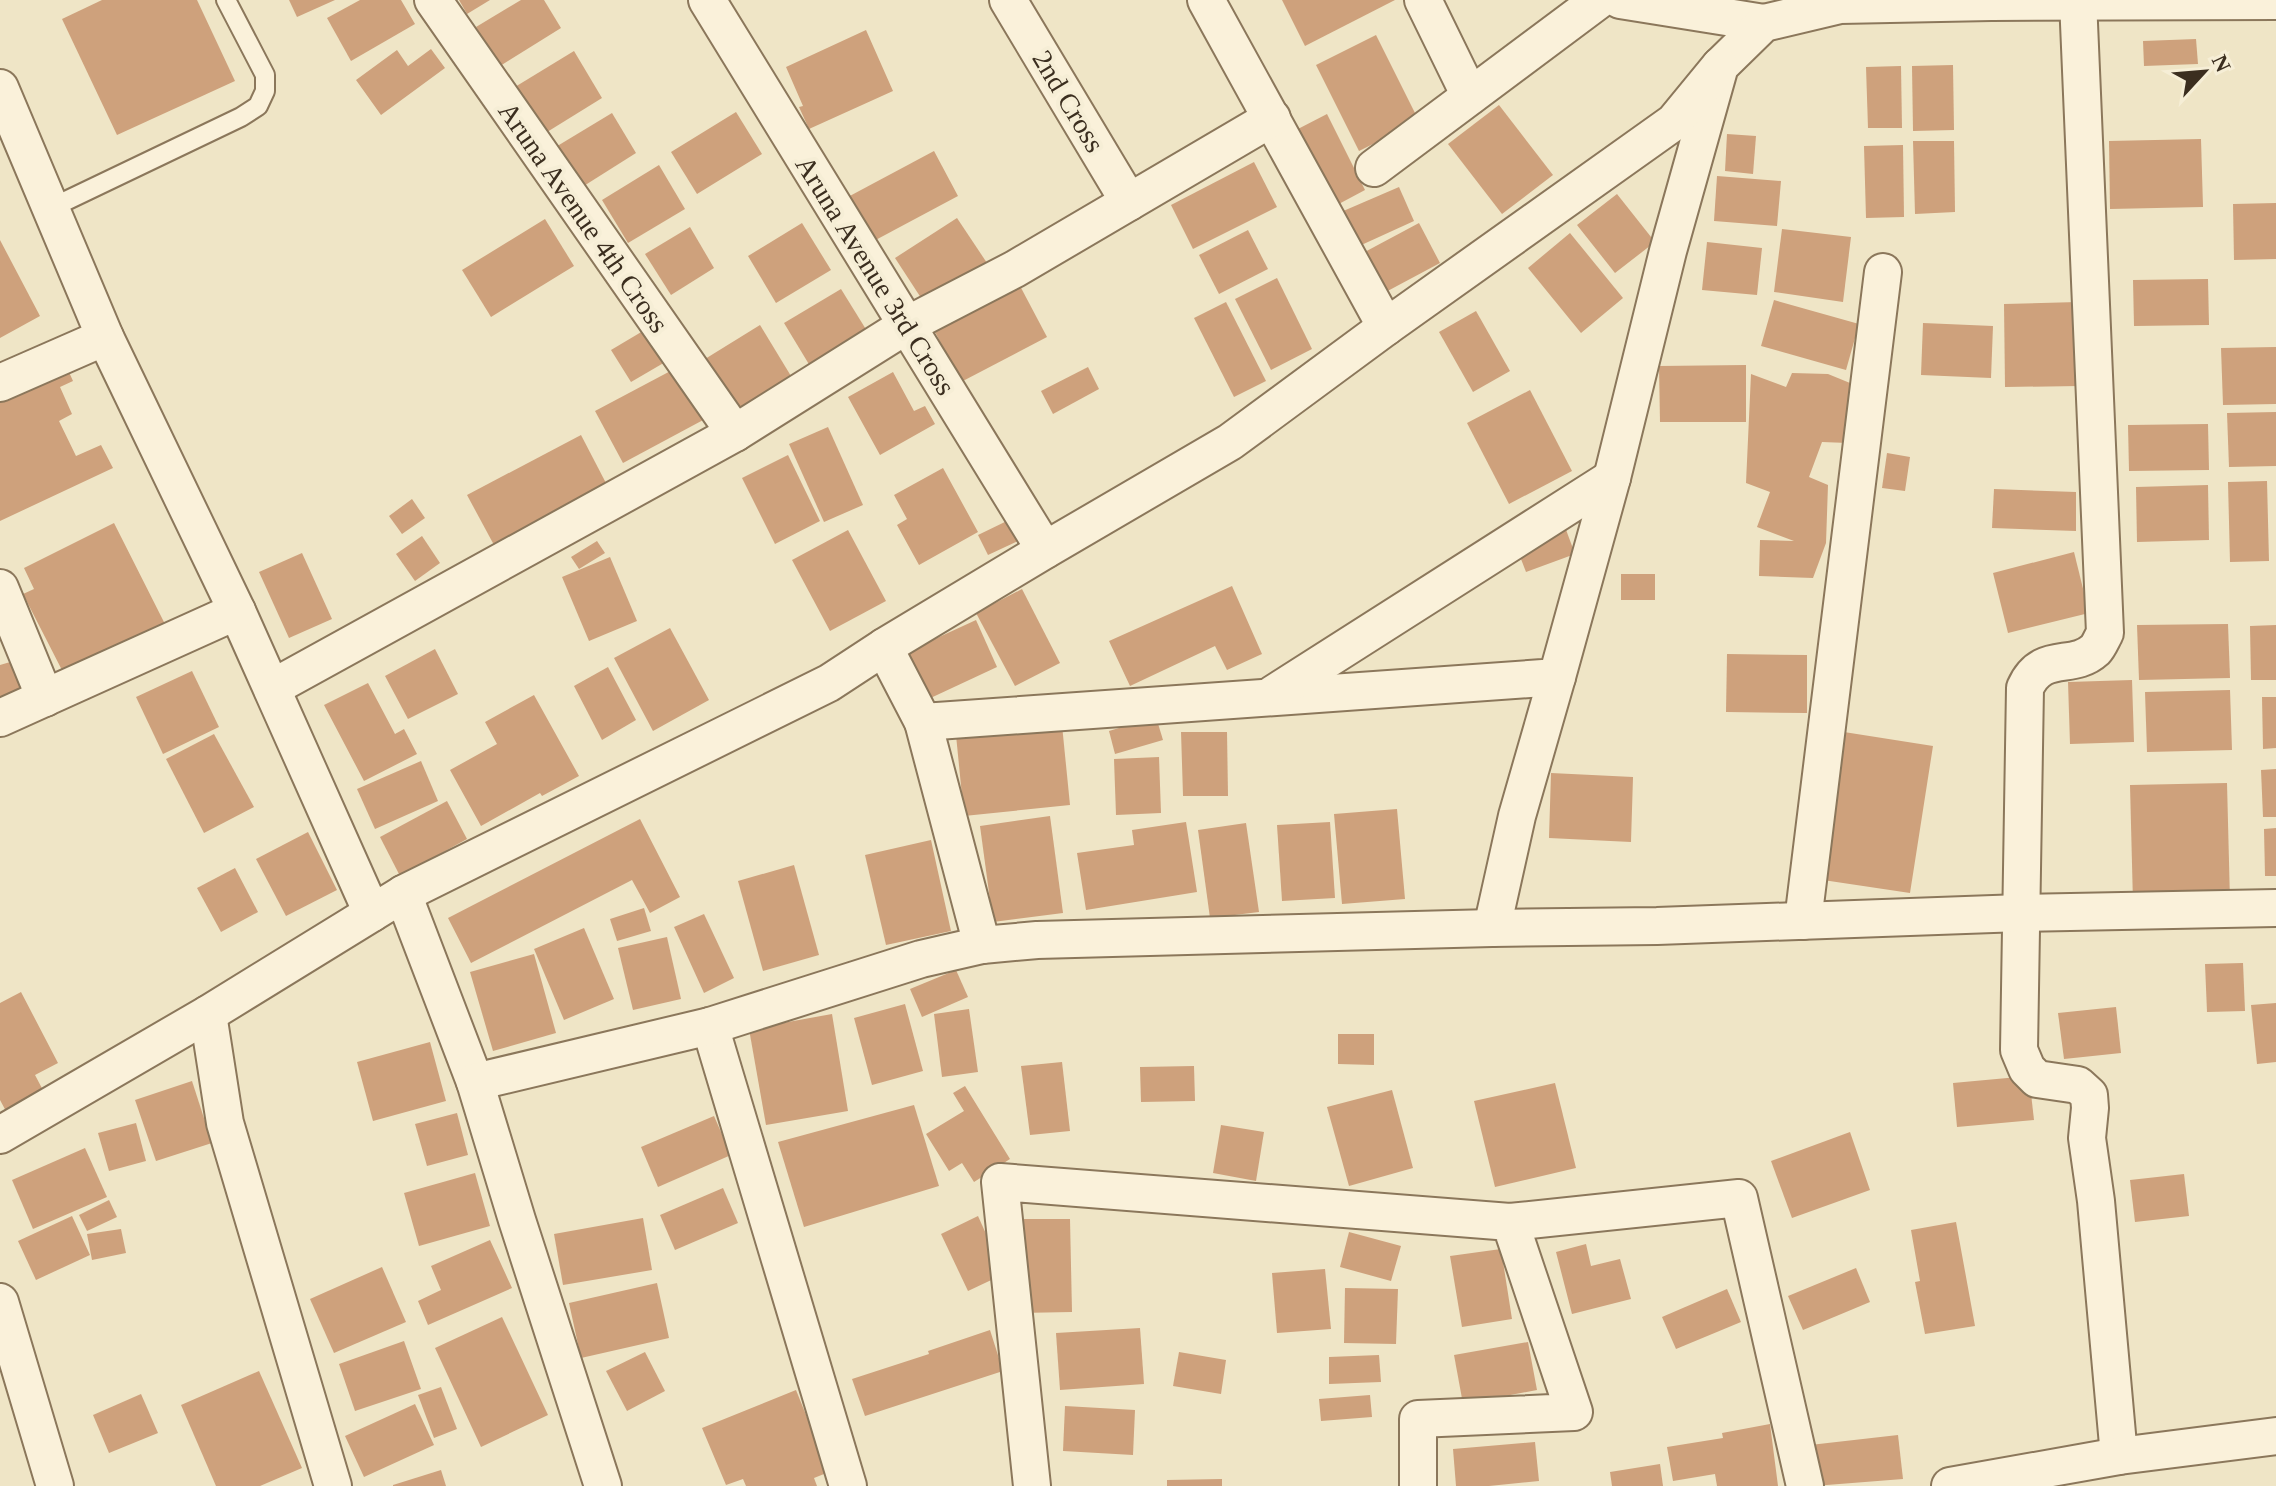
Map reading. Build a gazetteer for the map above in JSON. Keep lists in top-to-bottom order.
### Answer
{
  "streets": {
    "street": ["2nd Cross", "Aruna Avenue 4th Cross", "Aruna Avenue 3rd Cross"]
  },
  "north": "top right"
}
